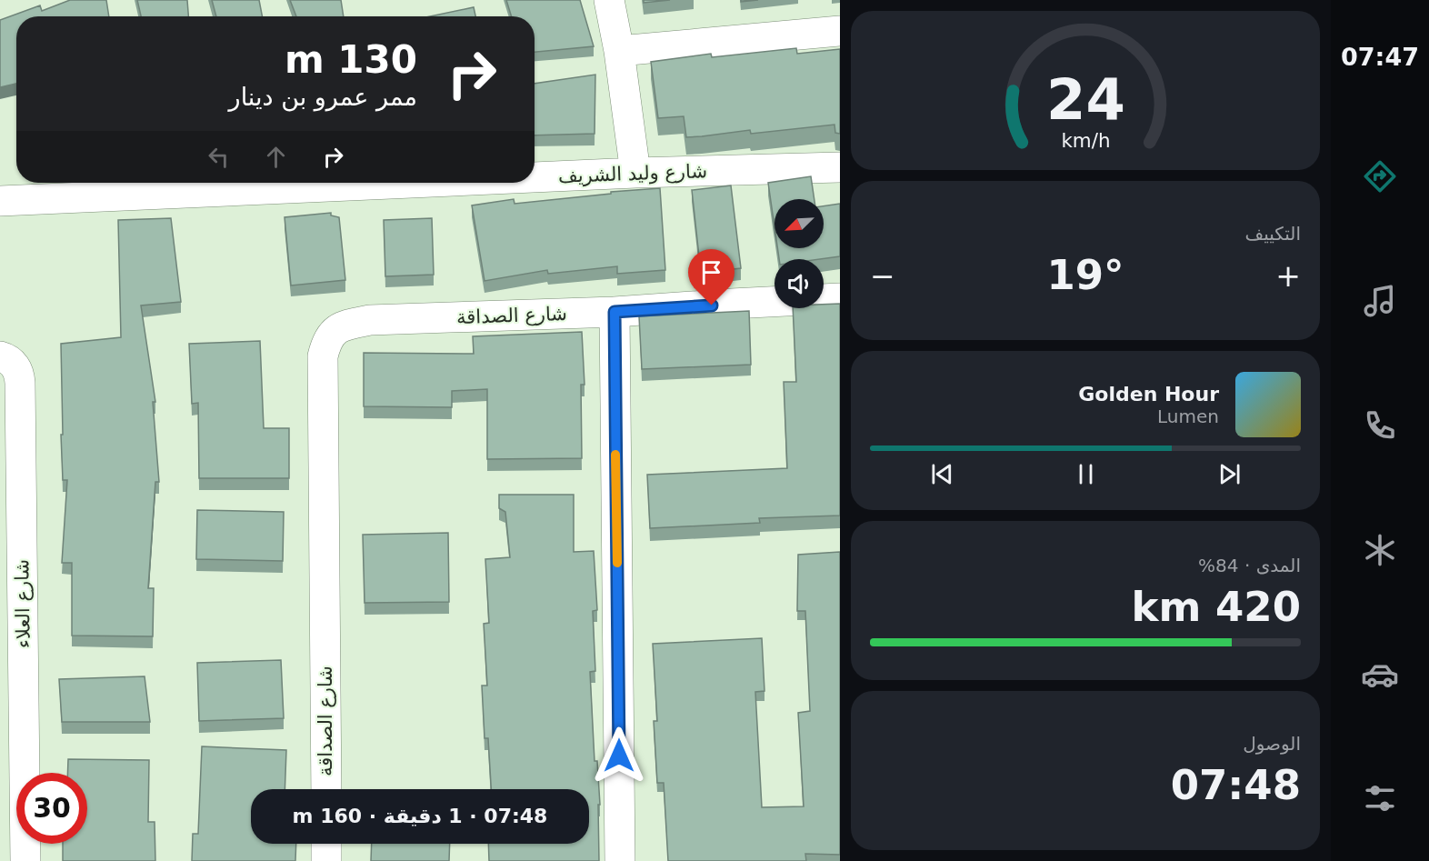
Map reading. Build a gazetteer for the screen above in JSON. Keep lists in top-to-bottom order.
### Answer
{
  "streets": {
    "street": ["شارع وليد الشريف", "شارع الصداقة", "شارع العلاء"]
  },
  "north": "bottom left",
  "page": {
    "tabs": "07:47",
    "turn": ["130 m", "ممر عمرو بن دينار"],
    "tile": [
      "التكييف",
      ["المدى · 84%", "420 km"],
      ["الوصول", "07:48"]
    ],
    "heat": ["−", "19°", "+"],
    "song": ["Golden Hour", "Lumen"],
    "limit": "30",
    "trip": "07:48 · 1 دقيقة · 160 m",
    "gauge": ["24", "km/h"]
  }
}
